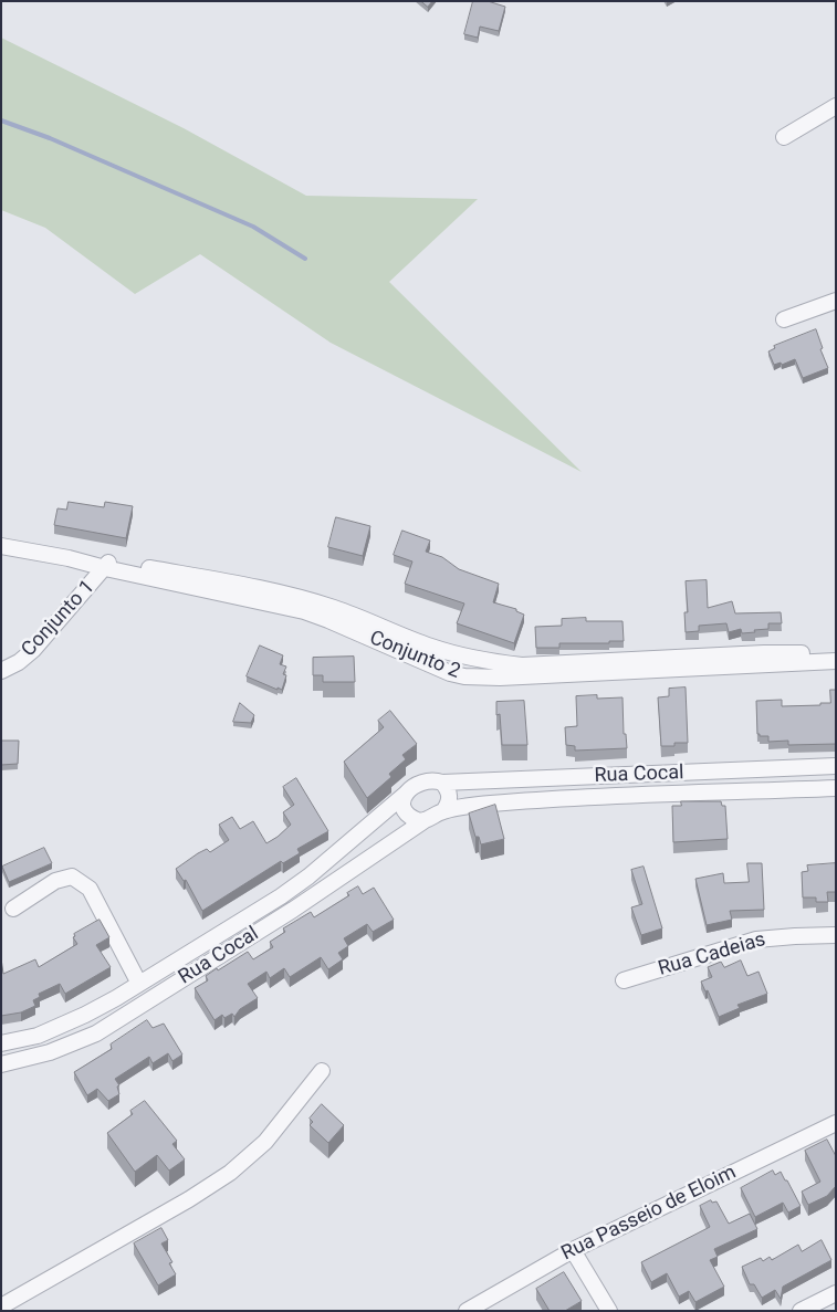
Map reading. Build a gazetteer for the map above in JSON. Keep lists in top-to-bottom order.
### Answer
{
  "streets": {
    "street": [
      "Conjunto 1",
      "Conjunto 2",
      "Rua Cocal",
      "Rua Cadeias",
      "Rua Passeio de Eloim"
    ]
  },
  "crossings": [
    ["Conjunto 1", "Conjunto 2"]
  ]
}
